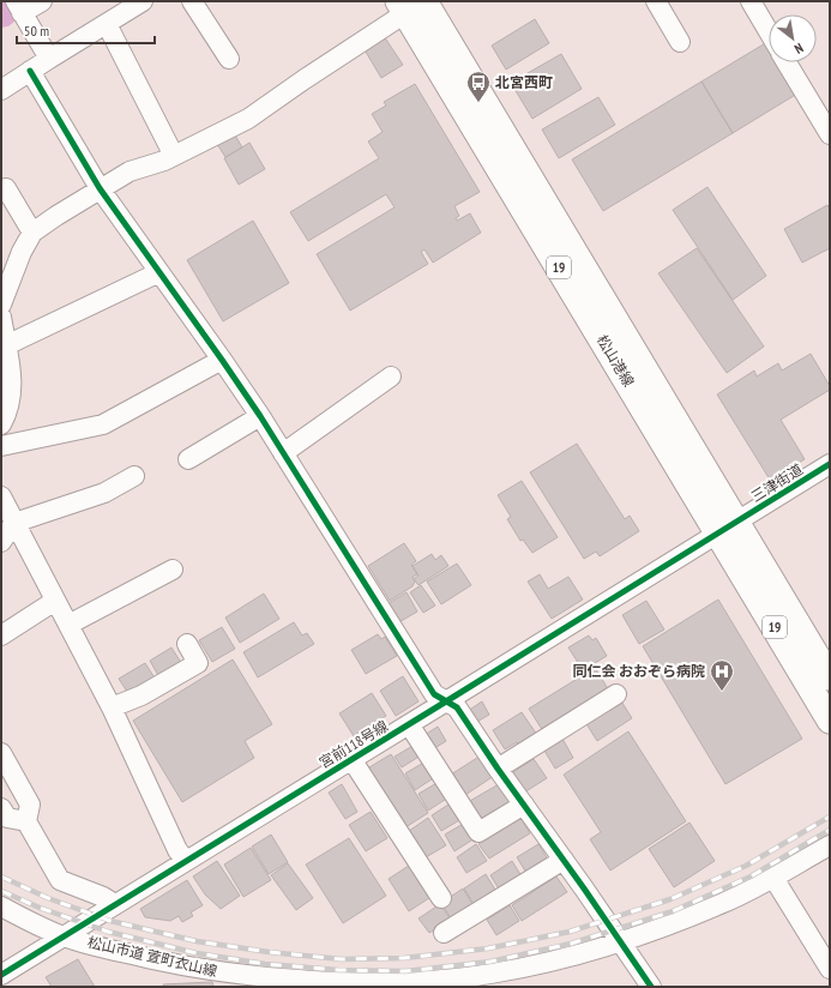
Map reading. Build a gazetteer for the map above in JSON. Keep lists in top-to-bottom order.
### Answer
{
  "streets": {
    "main road": ["19", "松山港線"],
    "street": ["三津街道", "宮前118号線", "松山市道 萱町衣山線"]
  },
  "crossings": [
    ["松山港線", "三津街道"],
    ["松山港線", "宮前118号線"],
    ["三津街道", "宮前118号線"],
    ["宮前118号線", "松山市道 萱町衣山線"]
  ],
  "places": {
    "bus stop": ["北宮西町"],
    "hospital": ["同仁会 おおぞら病院"]
  },
  "scale_bar": "50 m",
  "north": "bottom right"
}
